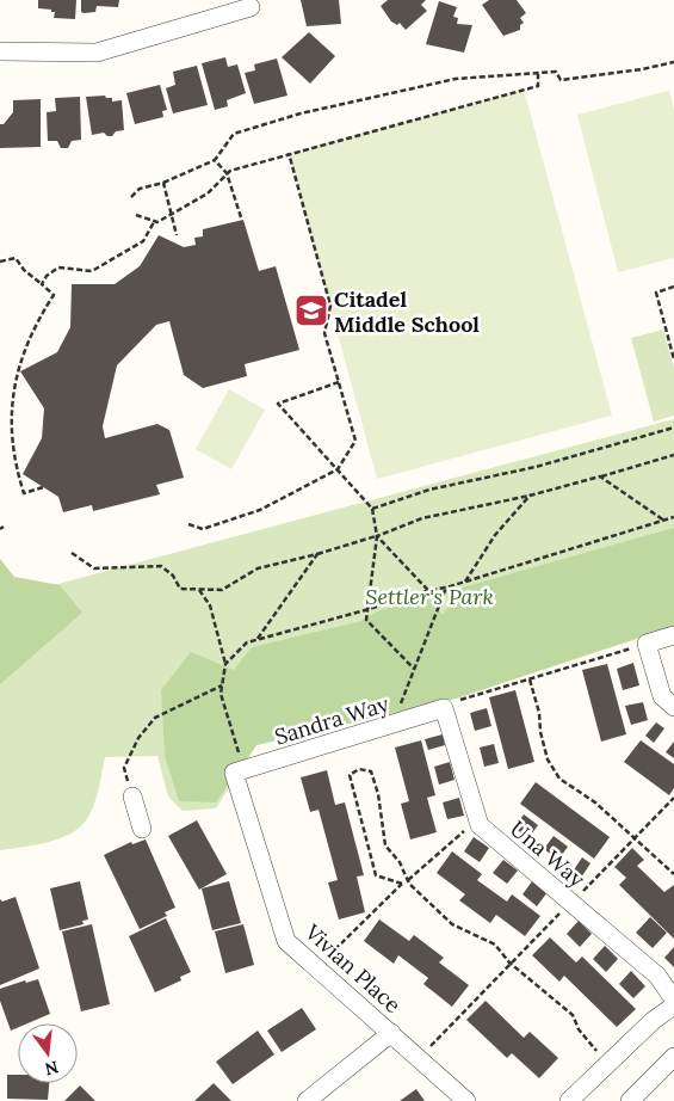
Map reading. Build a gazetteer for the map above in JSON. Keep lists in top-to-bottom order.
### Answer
{
  "streets": {
    "street": ["Sandra Way", "Una Way", "Vivian Place"]
  },
  "crossings": [
    ["Sandra Way", "Una Way"],
    ["Sandra Way", "Vivian Place"]
  ],
  "parks": ["Settler's Park"],
  "places": {
    "school or university": ["Citadel Middle School"]
  },
  "north": "bottom"
}
